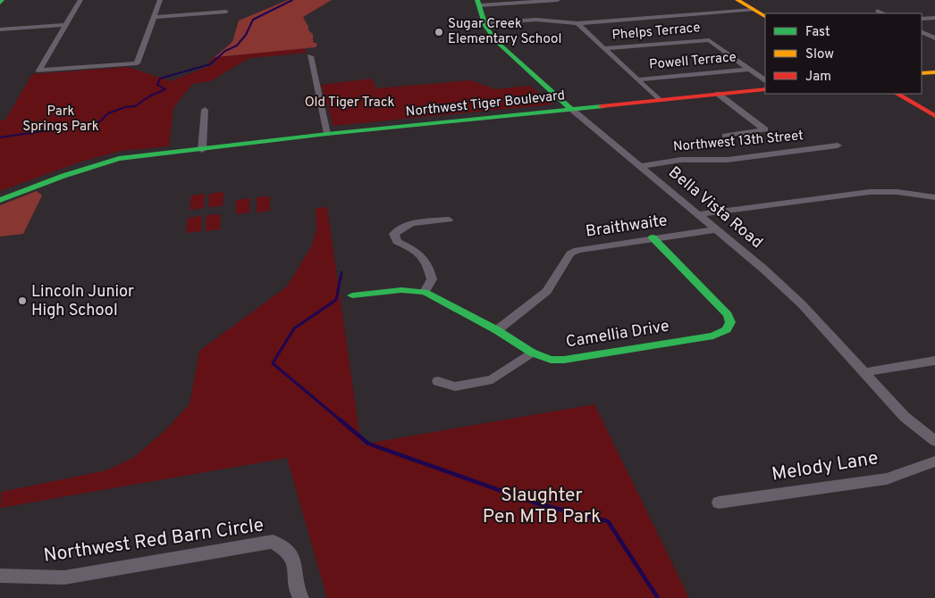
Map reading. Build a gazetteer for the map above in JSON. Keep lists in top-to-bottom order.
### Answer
{
  "streets": {
    "street": [
      "Phelps Terrace",
      "Powell Terrace",
      "Northwest Tiger Boulevard",
      "Northwest 13th Street",
      "Bella Vista Road",
      "Braithwaite",
      "Camellia Drive",
      "Melody Lane",
      "Northwest Red Barn Circle"
    ]
  },
  "crossings": [
    ["Phelps Terrace", "Powell Terrace"],
    ["Northwest Tiger Boulevard", "Bella Vista Road"],
    ["Northwest 13th Street", "Bella Vista Road"],
    ["Bella Vista Road", "Braithwaite"],
    ["Braithwaite", "Camellia Drive"]
  ],
  "parks": ["Old Tiger Track", "Park Springs Park", "Slaughter Pen MTB Park"],
  "places": ["Sugar Creek Elementary School", "Lincoln Junior High School"],
  "legend": ["Fast", "Slow", "Jam"]
}
